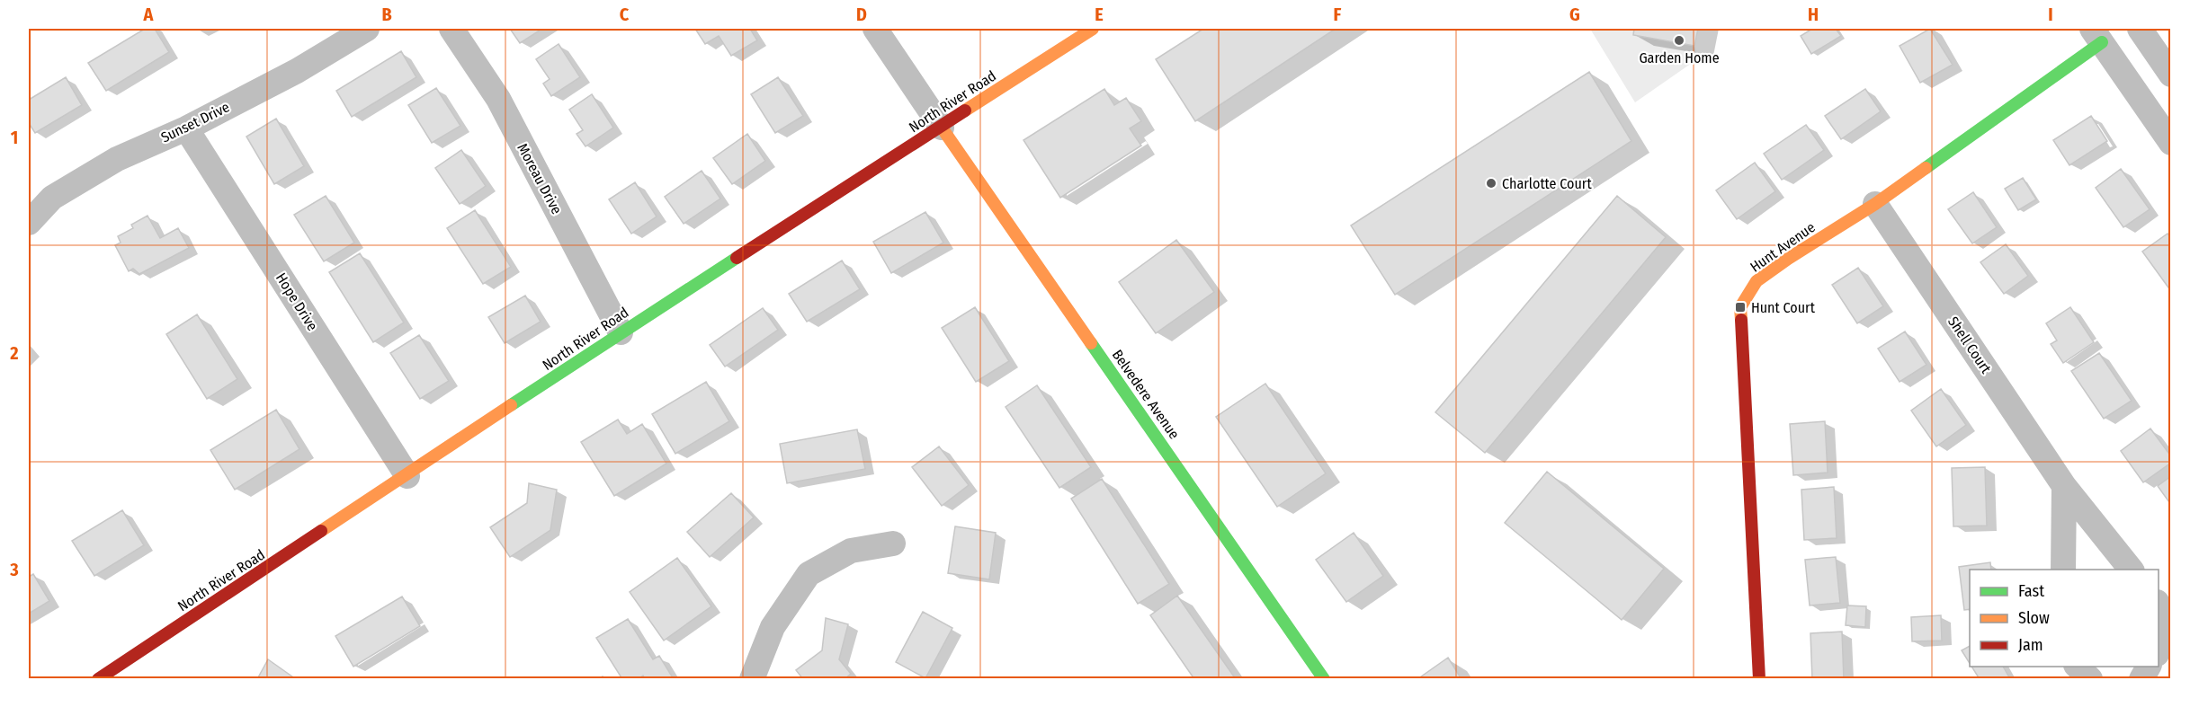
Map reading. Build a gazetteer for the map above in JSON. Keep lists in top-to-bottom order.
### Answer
{
  "streets": {
    "main road": ["North River Road", "Hunt Avenue", "Belvedere Avenue"],
    "street": [
      "Sunset Drive",
      "Moreau Drive",
      "Hope Drive",
      "Shell Court"
    ]
  },
  "crossings": [
    ["North River Road", "Moreau Drive"],
    ["North River Road", "Hope Drive"],
    ["North River Road", "Belvedere Avenue"],
    ["Sunset Drive", "Hope Drive"],
    ["Hunt Avenue", "Shell Court"]
  ],
  "places": {
    "other": ["Garden Home", "Charlotte Court"],
    "transit": ["Hunt Court"]
  },
  "legend": ["Fast", "Slow", "Jam"],
  "grid": {
    "columns": [
      "A",
      "B",
      "C",
      "D",
      "E",
      "F",
      "G",
      "H",
      "I"
    ],
    "rows": ["1", "2", "3"]
  }
}
